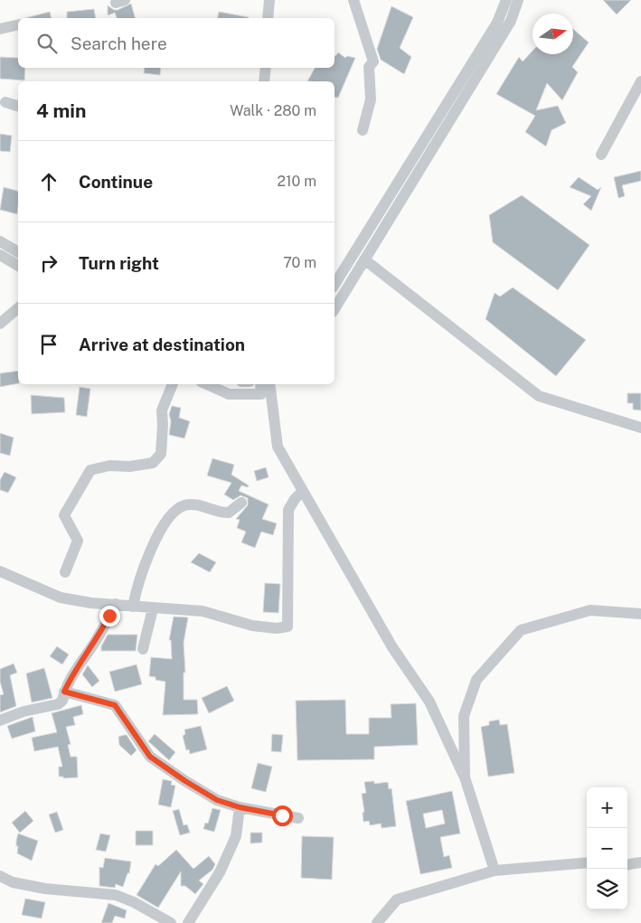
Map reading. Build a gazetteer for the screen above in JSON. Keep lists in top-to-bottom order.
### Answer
{
  "north": "right",
  "page": {
    "search": "Search here",
    "heading": ["4 min", "Walk · 280 m"],
    "list": [
      ["Continue", "210 m"],
      ["Turn right", "70 m"],
      "Arrive at destination"
    ],
    "map_buttons": ["+", "−"]
  }
}
